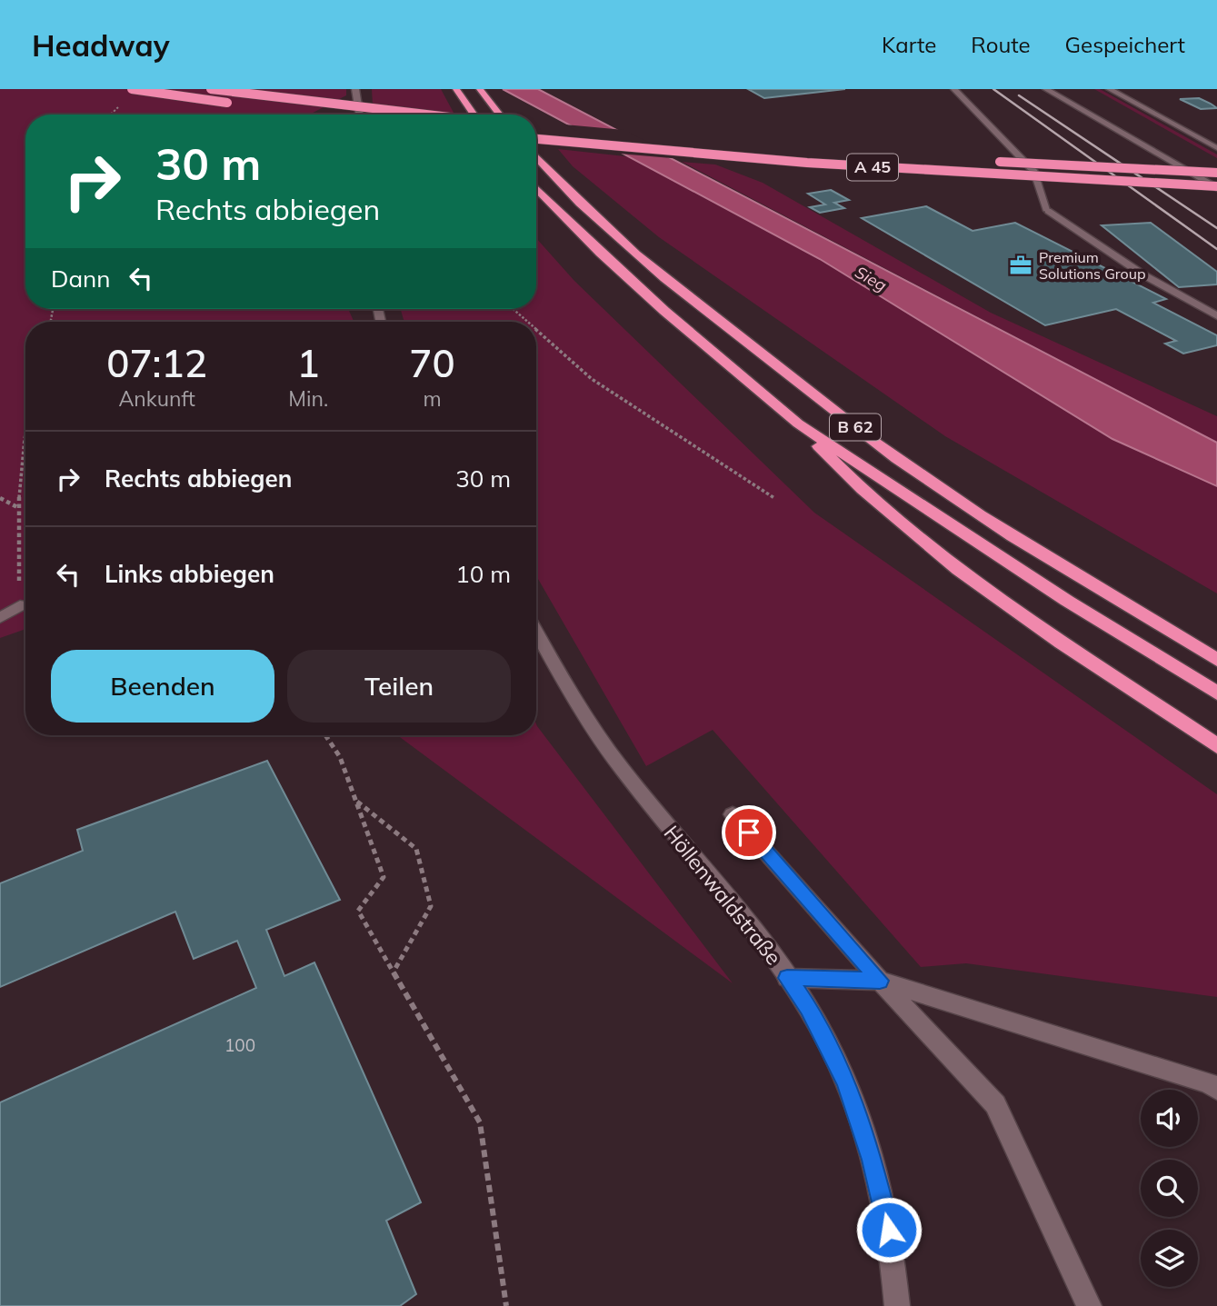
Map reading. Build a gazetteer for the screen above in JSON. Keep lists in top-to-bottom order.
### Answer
{
  "streets": {
    "highway": ["A 45", "B 62"],
    "street": ["Höllenwaldstraße"]
  },
  "water": ["Sieg"],
  "places": {
    "office": ["Premium Solutions Group"]
  },
  "house_numbers": ["100"],
  "page": {
    "header": "Headway",
    "nav": ["Karte", "Route", "Gespeichert"],
    "turn": ["30 m", "Rechts abbiegen"],
    "then": "Dann",
    "eta": [
      "07:12",
      "Ankunft",
      "1",
      "Min.",
      "70",
      "m"
    ],
    "list": [
      {
        "name": "Rechts abbiegen",
        "value": "30 m"
      },
      {
        "name": "Links abbiegen",
        "value": "10 m"
      }
    ],
    "buttons": ["Beenden", "Teilen"]
  }
}
